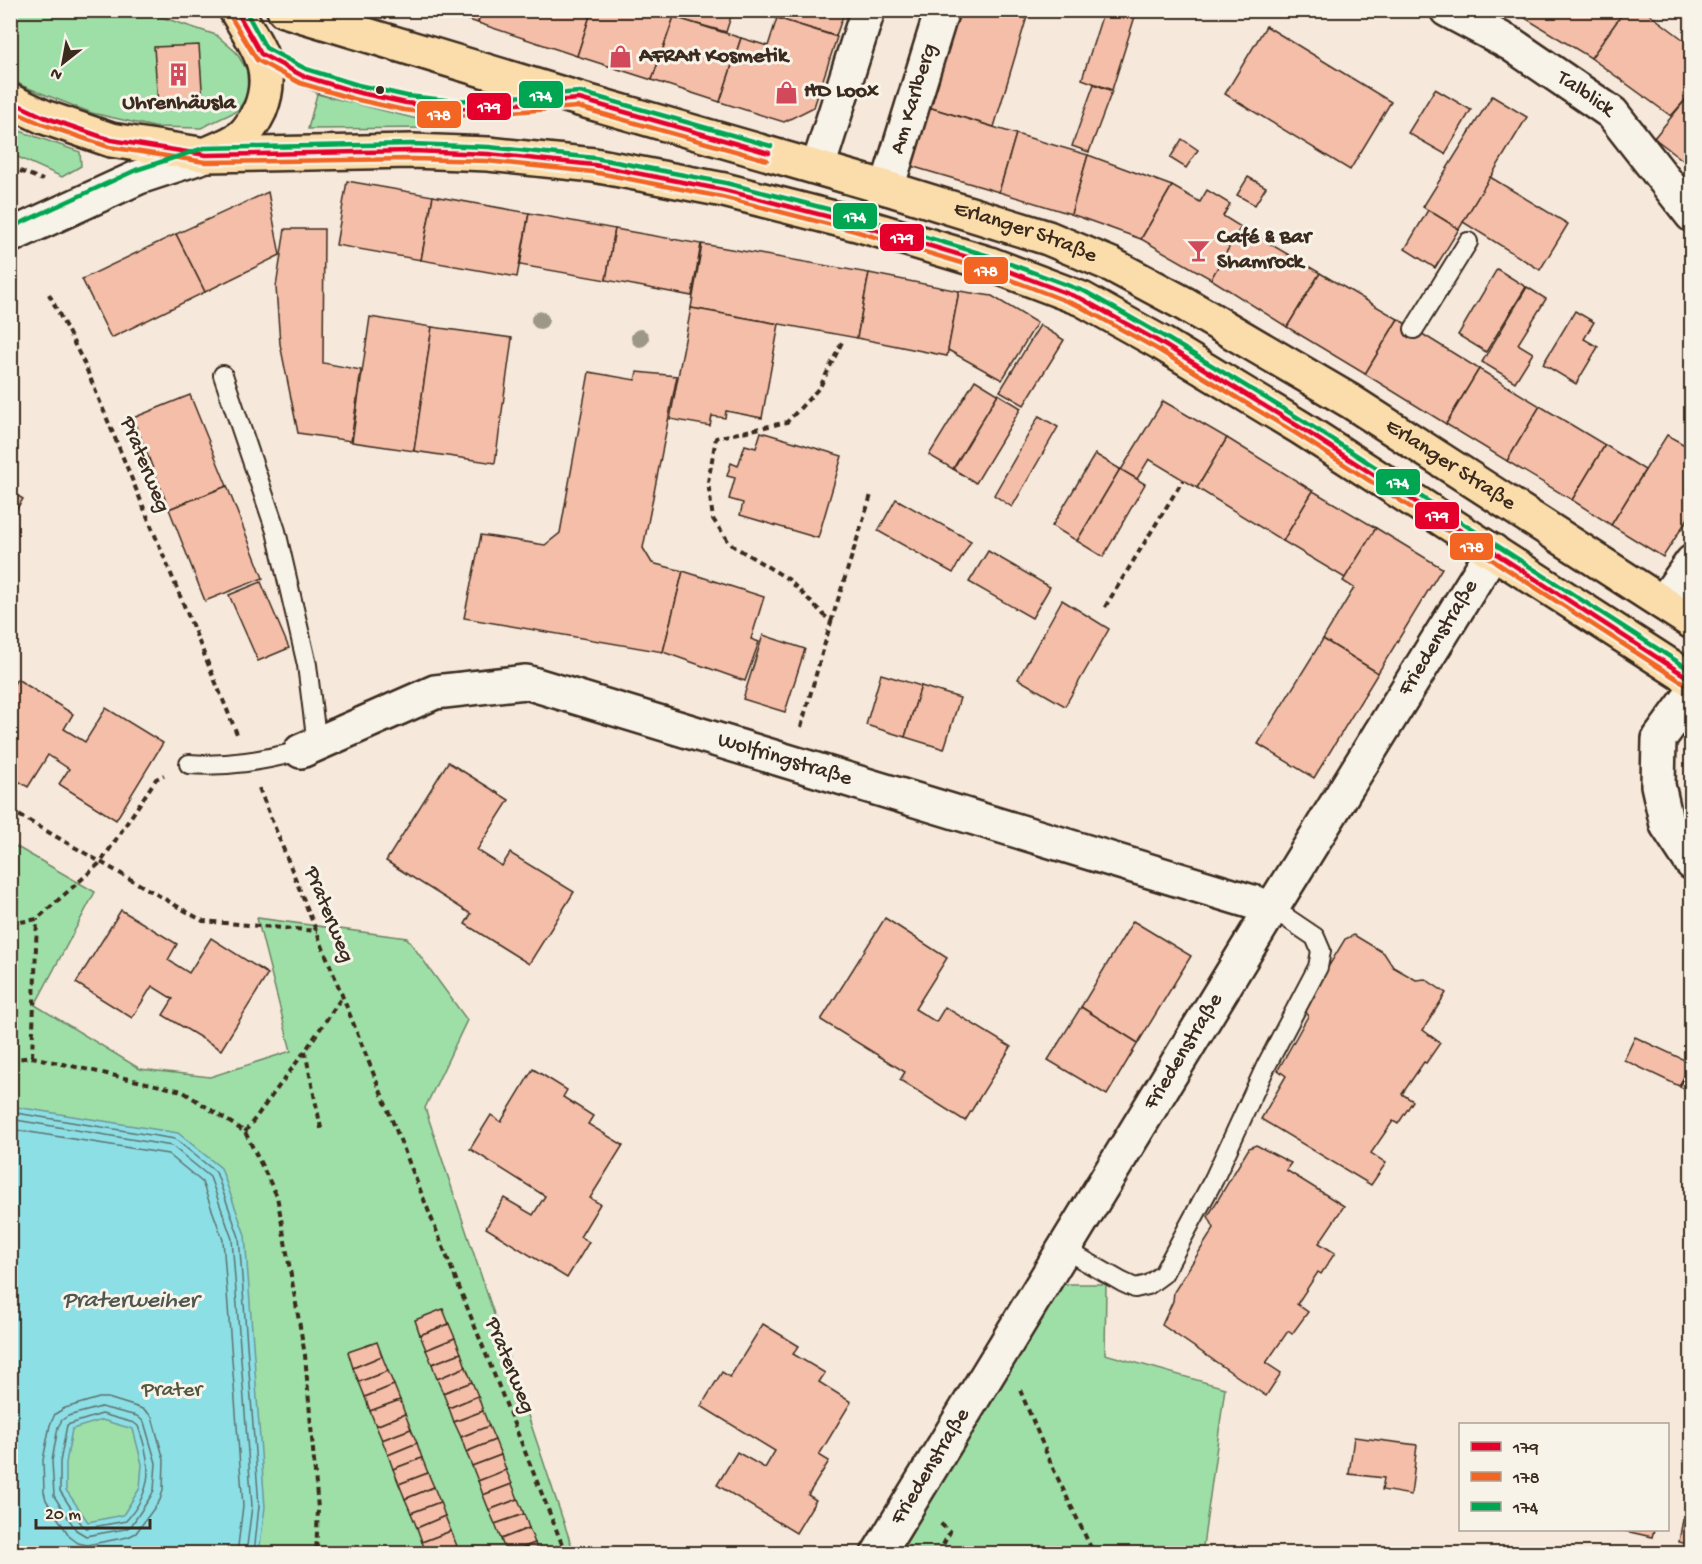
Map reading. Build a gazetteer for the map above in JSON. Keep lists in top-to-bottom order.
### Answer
{
  "streets": {
    "main road": ["Erlanger Straße"],
    "street": [
      "Talblick",
      "Am Karlberg",
      "Friedenstraße",
      "Wolfringstraße"
    ],
    "path": ["Praterweg"]
  },
  "crossings": [
    ["Am Karlberg", "Erlanger Straße"],
    ["Erlanger Straße", "Friedenstraße"],
    ["Friedenstraße", "Wolfringstraße"]
  ],
  "water": ["Praterweiher"],
  "parks": ["Prater"],
  "places": {
    "shop": ["AFRAH Kosmetik", "HD Loox"],
    "building": ["Uhrenhäusla"],
    "bar": ["Café & Bar Shamrock"]
  },
  "lines": ["transit line 179", "transit line 174", "transit line 178"],
  "legend": ["179", "178", "174"],
  "scale_bar": "20 m",
  "north": "bottom left"
}
